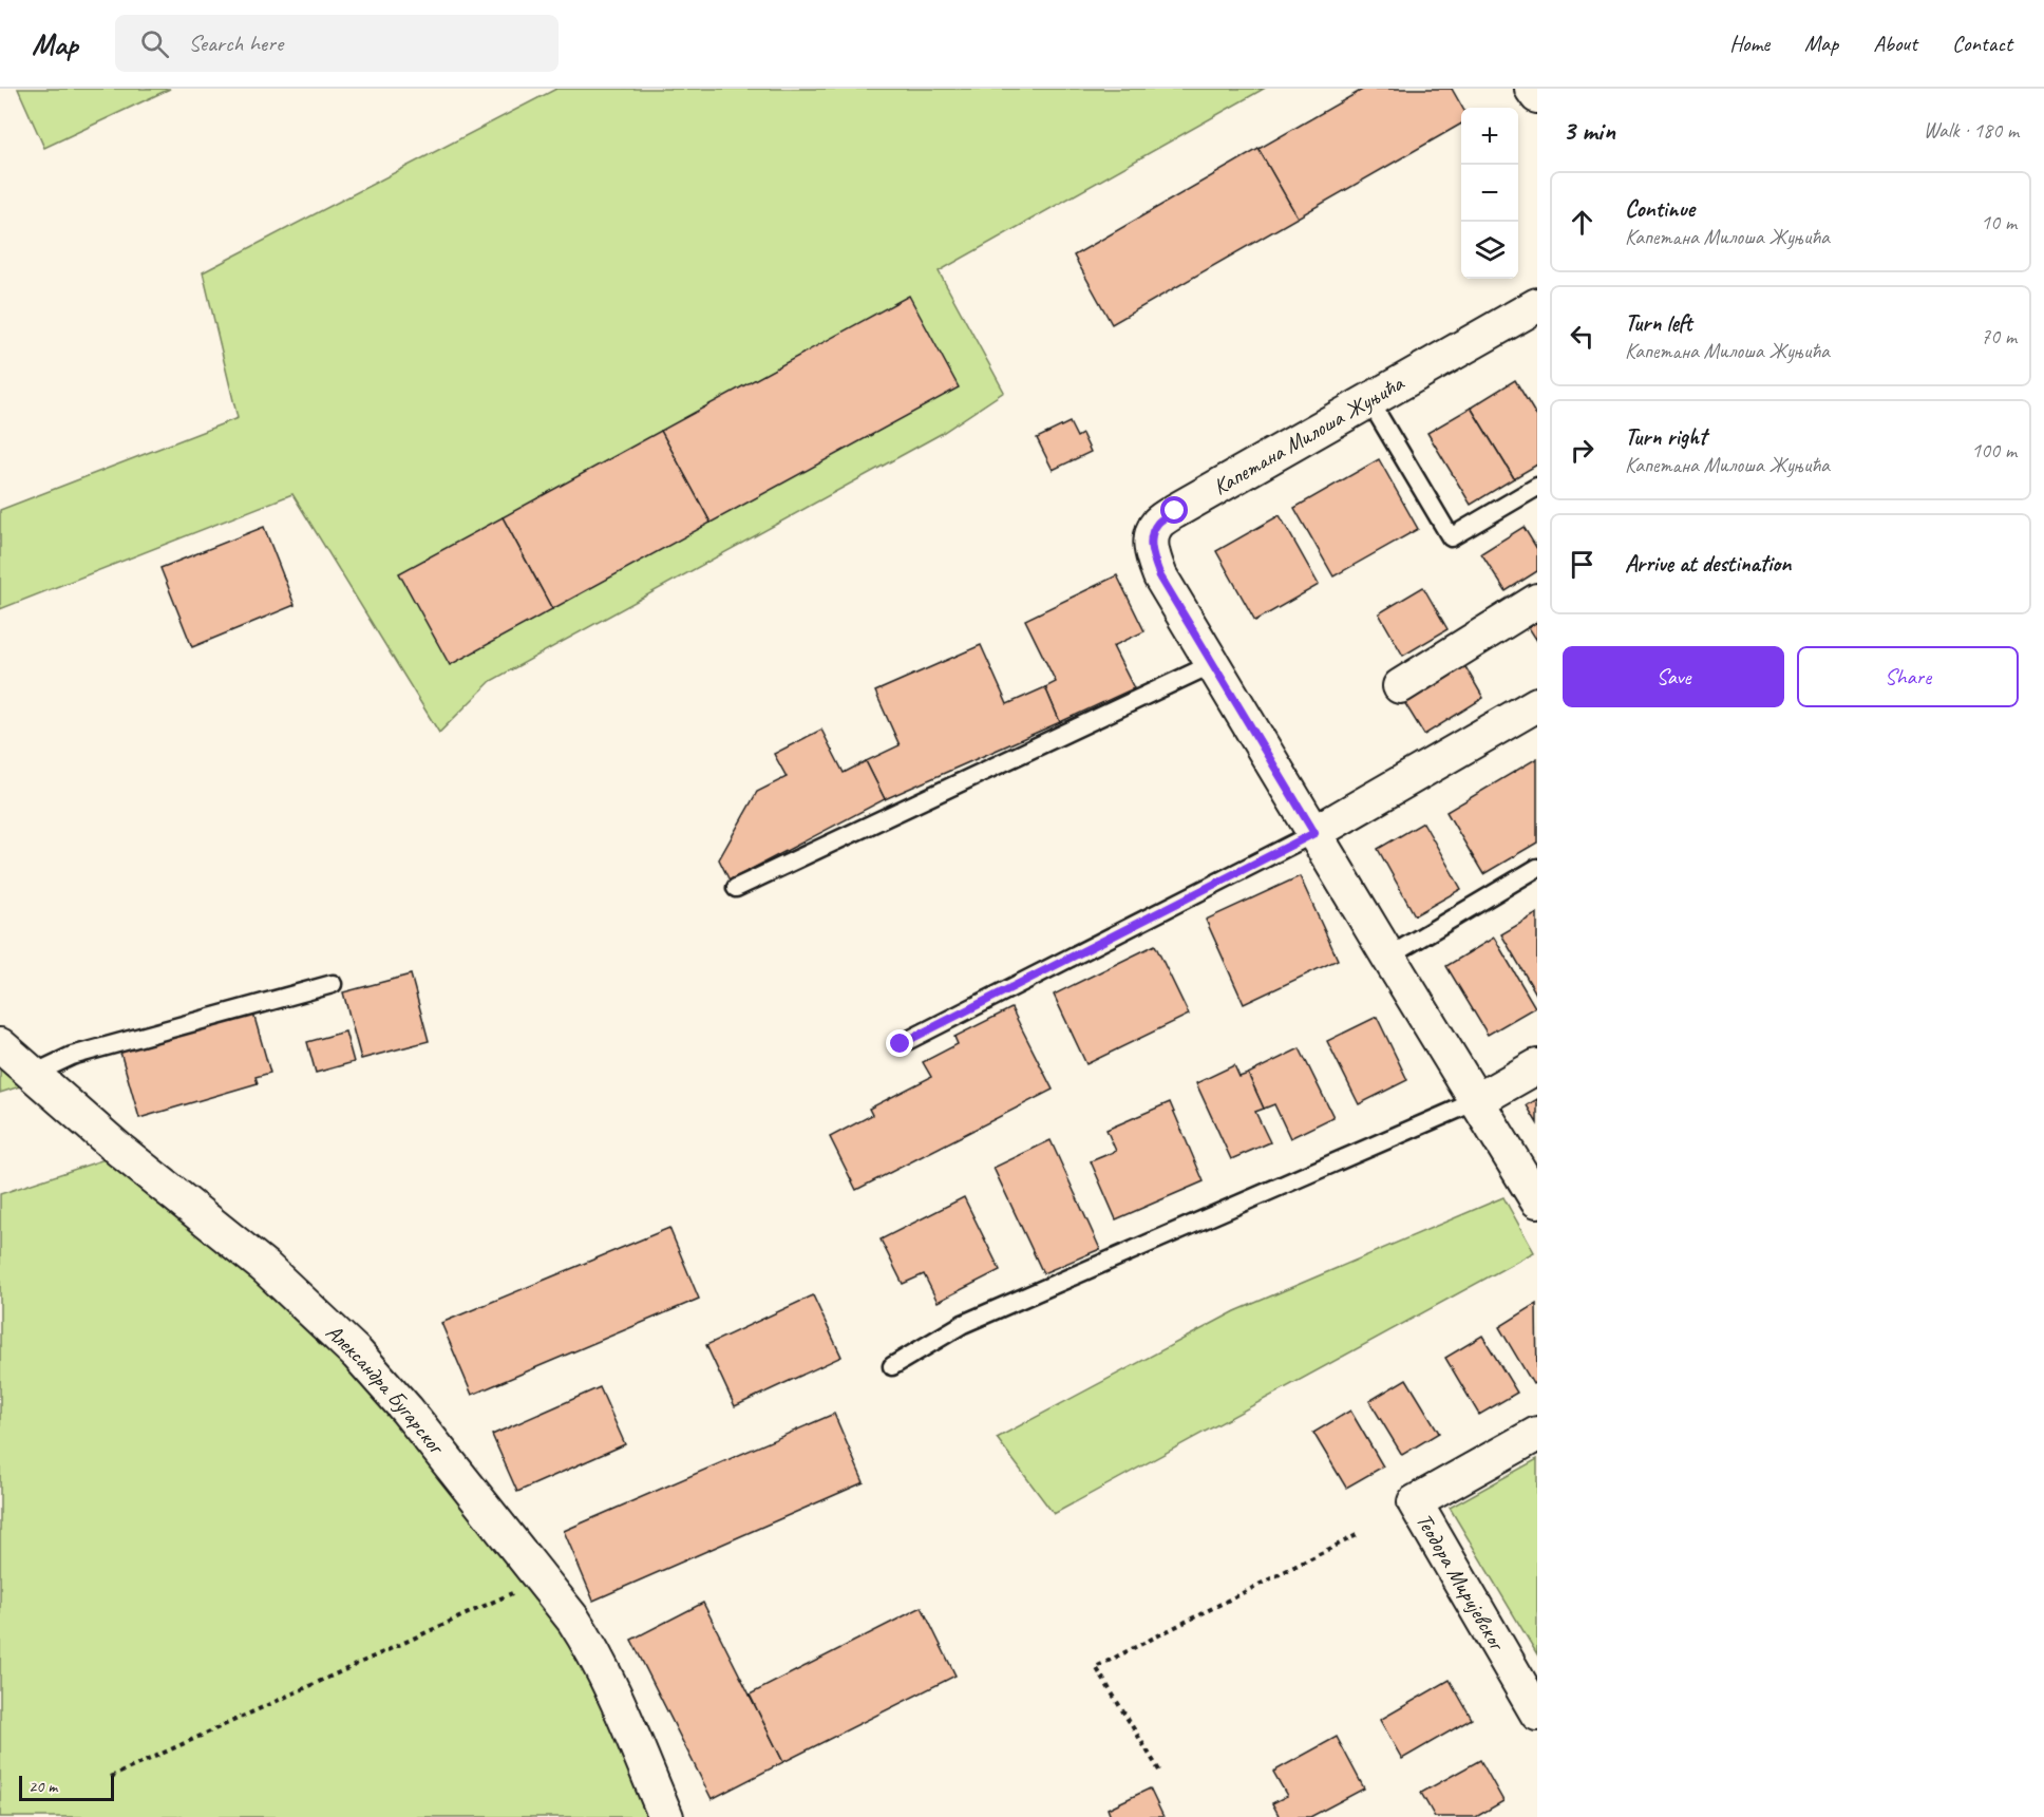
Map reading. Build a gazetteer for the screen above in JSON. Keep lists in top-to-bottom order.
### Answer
{
  "streets": {
    "street": ["Капетана Милоша Жуњића", "Александра Бугарског", "Теодора Миријевског"]
  },
  "scale_bar": "20 m",
  "page": {
    "header": "Map",
    "search": "Search here",
    "nav": [
      "Home",
      "Map",
      "About",
      "Contact"
    ],
    "heading": ["3 min", "Walk · 180 m"],
    "map_buttons": ["+", "−"],
    "list": [
      ["Continue", "Капетана Милоша Жуњића", "10 m"],
      ["Turn left", "Капетана Милоша Жуњића", "70 m"],
      ["Turn right", "Капетана Милоша Жуњића", "100 m"],
      "Arrive at destination"
    ],
    "buttons": ["Save", "Share"],
    "scale": "20 m"
  }
}
